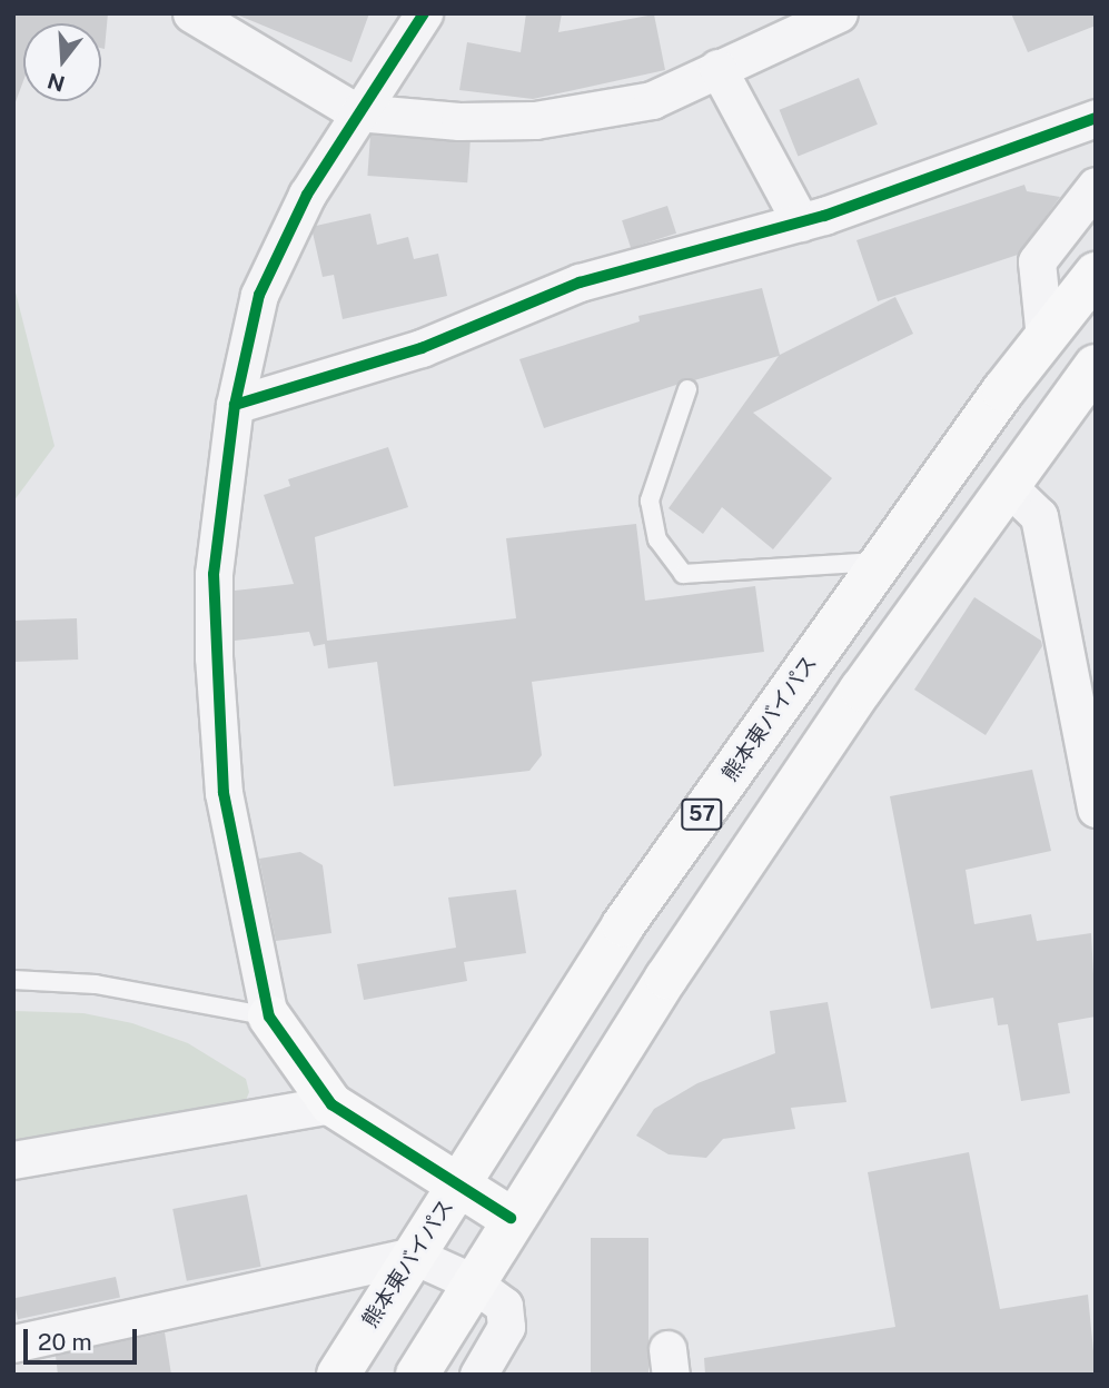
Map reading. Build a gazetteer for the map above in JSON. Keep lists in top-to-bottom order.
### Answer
{
  "streets": {
    "main road": ["熊本東バイパス", "57"]
  },
  "scale_bar": "20 m",
  "north": "bottom"
}
